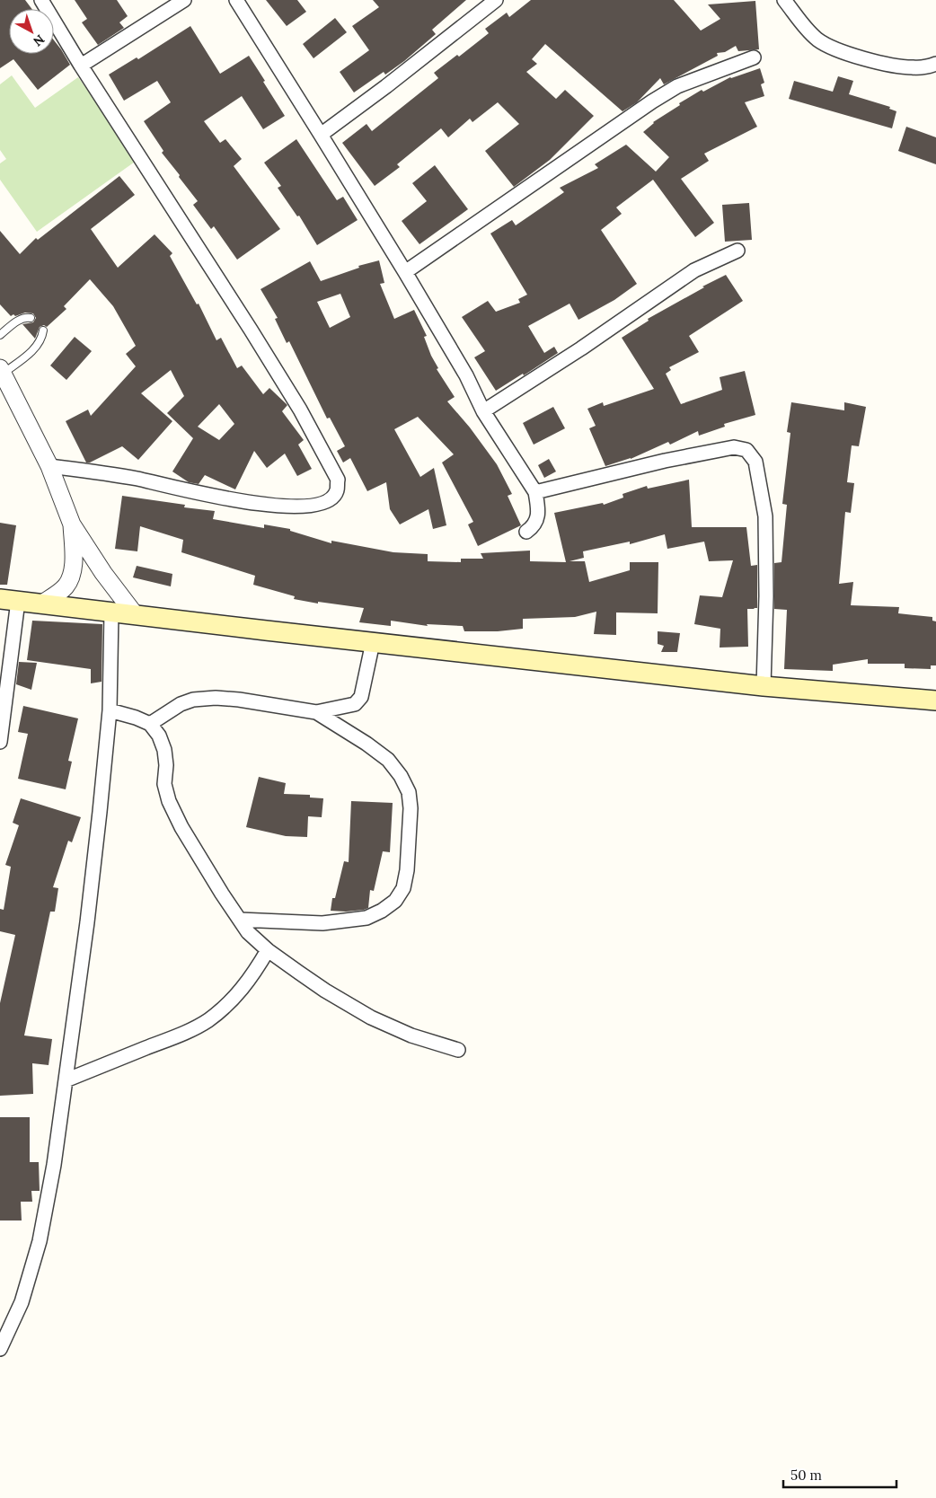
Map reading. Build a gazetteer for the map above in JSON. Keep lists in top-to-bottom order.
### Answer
{
  "scale_bar": "50 m",
  "north": "bottom right"
}
